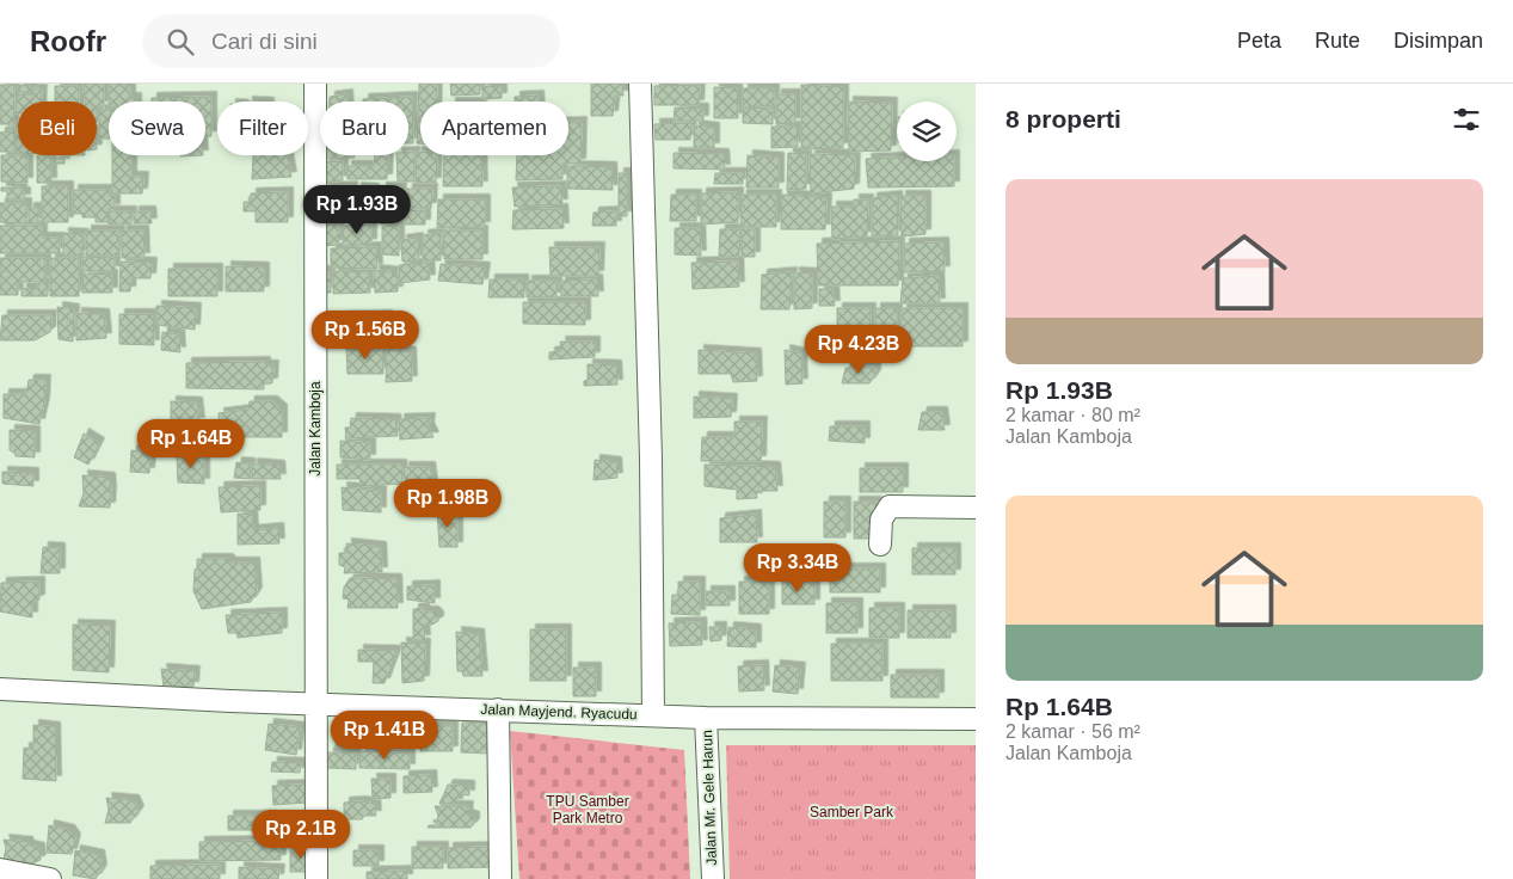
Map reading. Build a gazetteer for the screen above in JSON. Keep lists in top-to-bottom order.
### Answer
{
  "streets": {
    "street": ["Jalan Kamboja", "Jalan Mayjend. Ryacudu", "Jalan Mr. Gele Harun"]
  },
  "crossings": [
    ["Jalan Kamboja", "Jalan Mayjend. Ryacudu"],
    ["Jalan Mayjend. Ryacudu", "Jalan Mr. Gele Harun"]
  ],
  "parks": ["TPU Samber Park Metro", "Samber Park"],
  "page": {
    "header": "Roofr",
    "search": "Cari di sini",
    "nav": ["Peta", "Rute", "Disimpan"],
    "heading": "8 properti",
    "chip": [
      "Beli",
      "Sewa",
      "Filter",
      "Baru",
      "Apartemen"
    ],
    "list": [
      {
        "name": "Rp 1.93B",
        "note": "2 kamar · 80 m² · Jalan Kamboja"
      },
      {
        "name": "Rp 1.64B",
        "note": "2 kamar · 56 m² · Jalan Kamboja"
      }
    ],
    "price": [
      "Rp 1.93B",
      "Rp 1.56B",
      "Rp 4.23B",
      "Rp 1.64B",
      "Rp 1.98B",
      "Rp 3.34B",
      "Rp 1.41B",
      "Rp 2.1B"
    ]
  }
}
